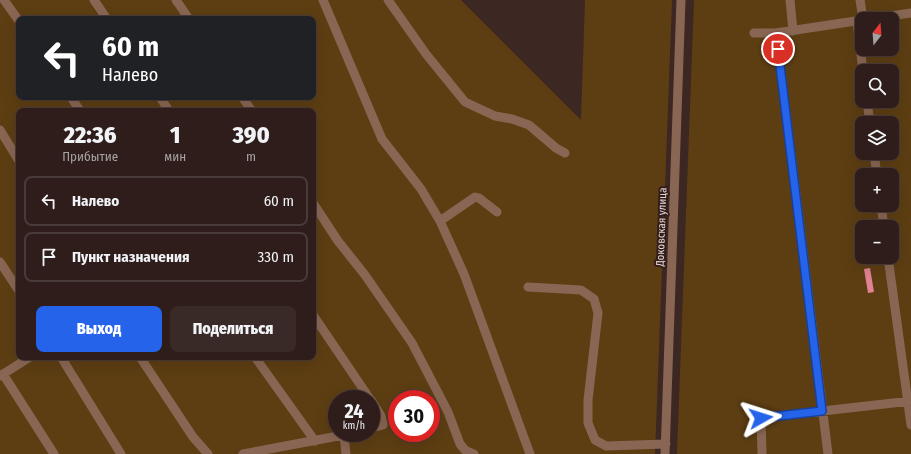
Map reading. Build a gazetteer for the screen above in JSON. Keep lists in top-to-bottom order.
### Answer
{
  "streets": {
    "street": ["Доковская улица"]
  },
  "north": "top",
  "page": {
    "map_buttons": ["+", "−"],
    "turn": ["60 m", "Налево"],
    "eta": [
      "22:36",
      "Прибытие",
      "1",
      "мин",
      "390",
      "m"
    ],
    "list": [
      {
        "name": "Налево",
        "value": "60 m"
      },
      {
        "name": "Пункт назначения",
        "value": "330 m"
      }
    ],
    "buttons": ["Выход", "Поделиться"],
    "speed": "24 km/h",
    "limit": "30"
  }
}
